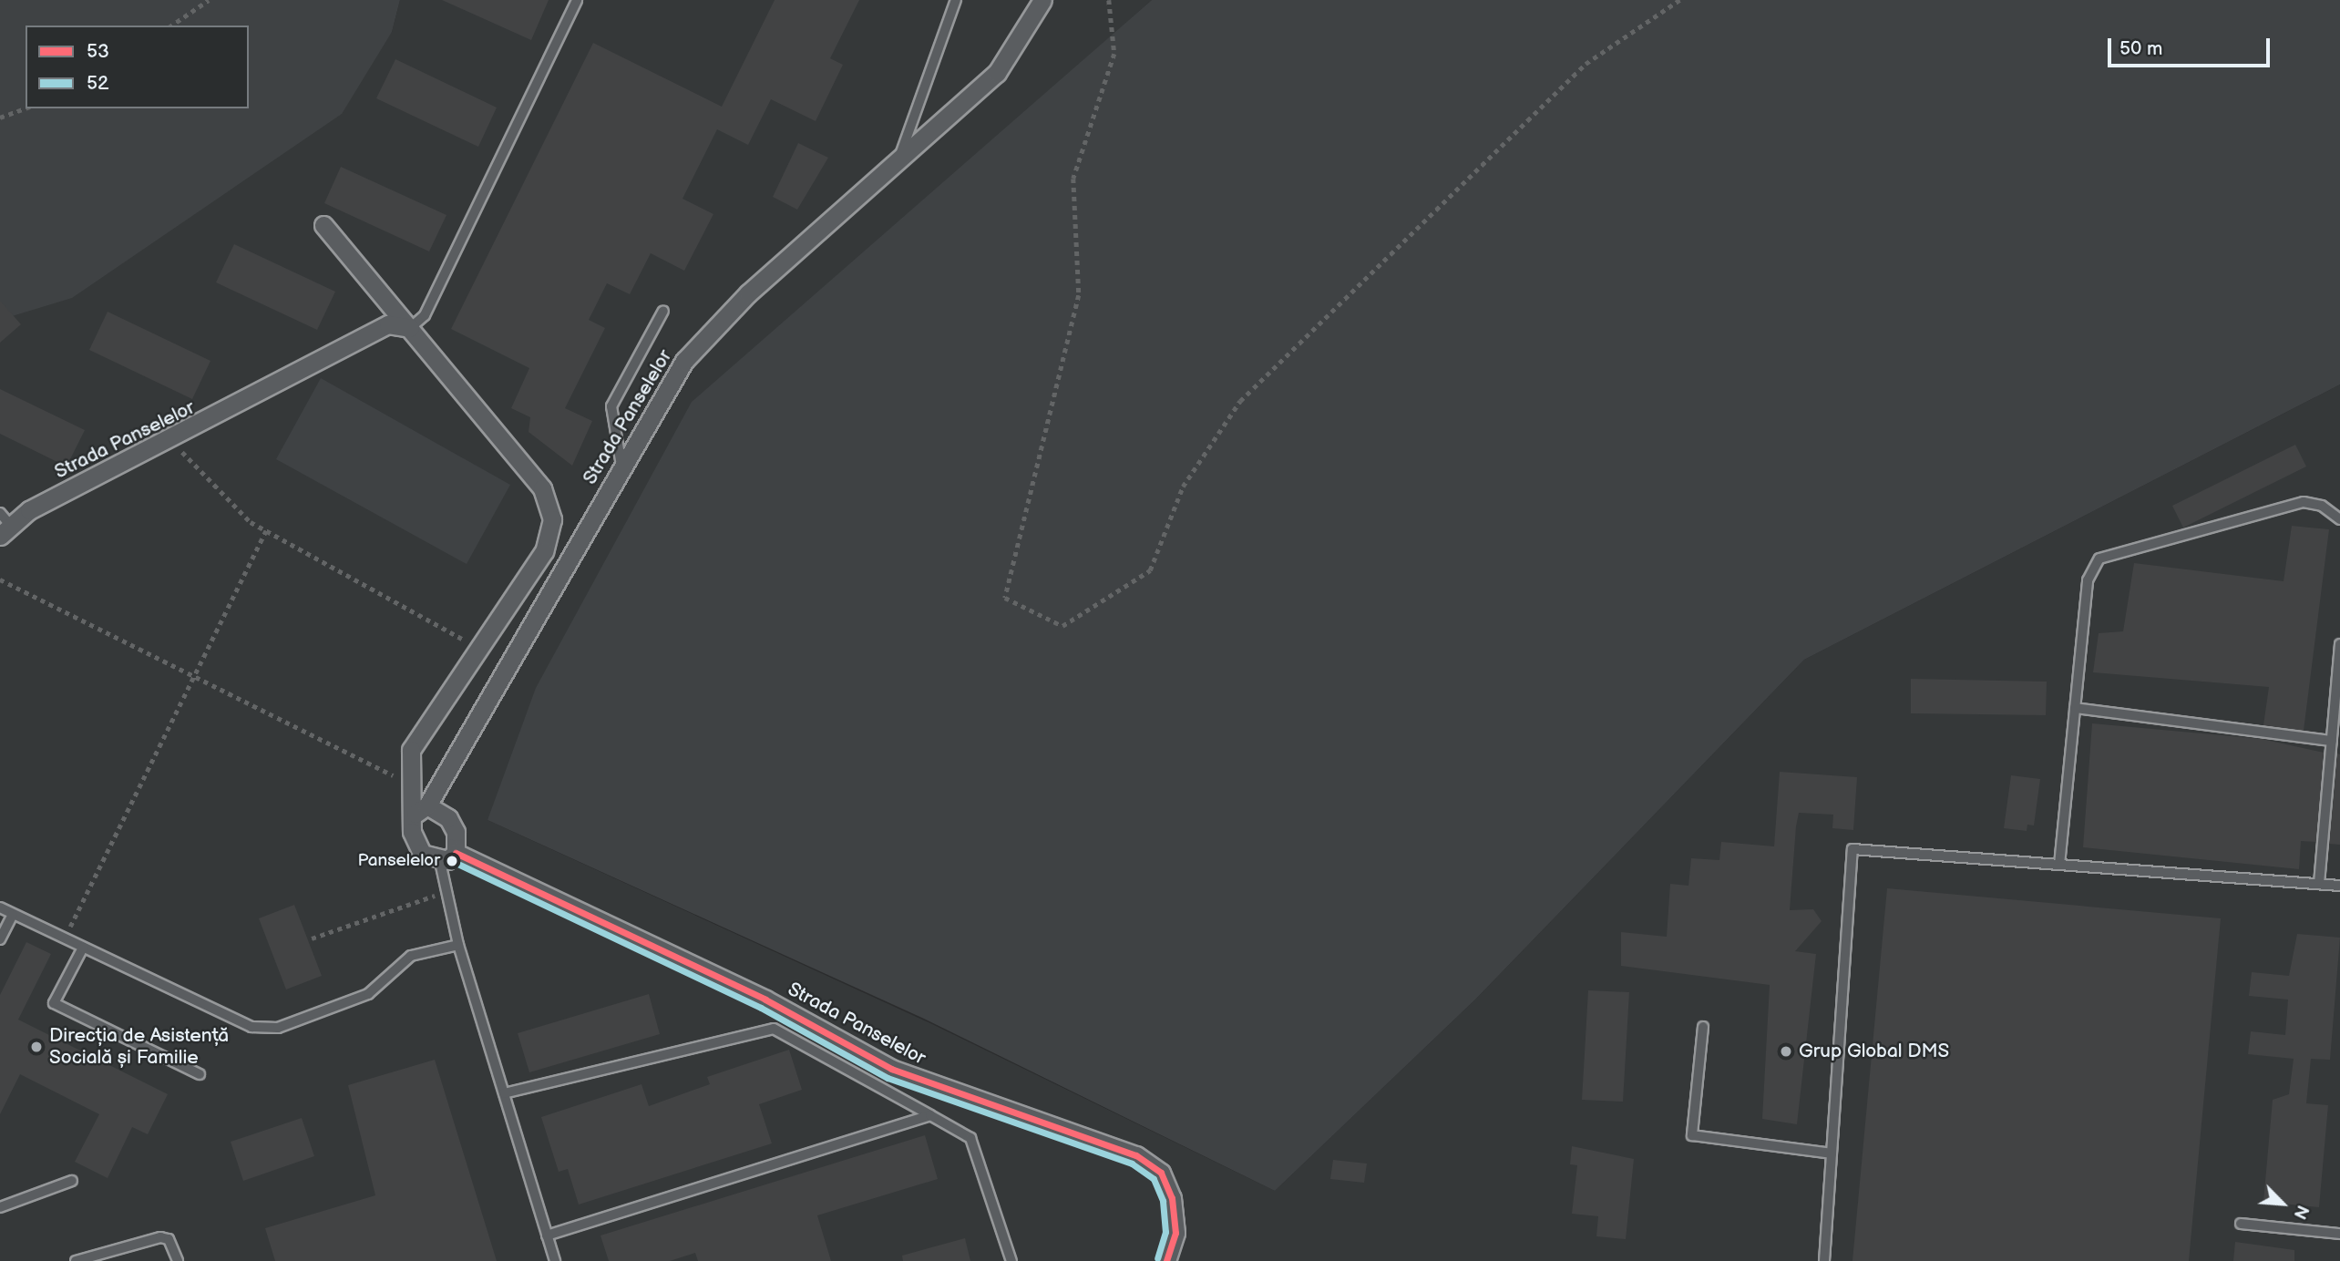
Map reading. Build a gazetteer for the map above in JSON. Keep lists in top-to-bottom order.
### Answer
{
  "streets": {
    "street": ["Strada Panselelor"]
  },
  "places": ["Panselelor", "Direcția de Asistență Socială și Familie", "Grup Global DMS"],
  "lines": ["transit line 53", "transit line 52"],
  "legend": ["53", "52"],
  "scale_bar": "50 m",
  "north": "bottom right"
}
